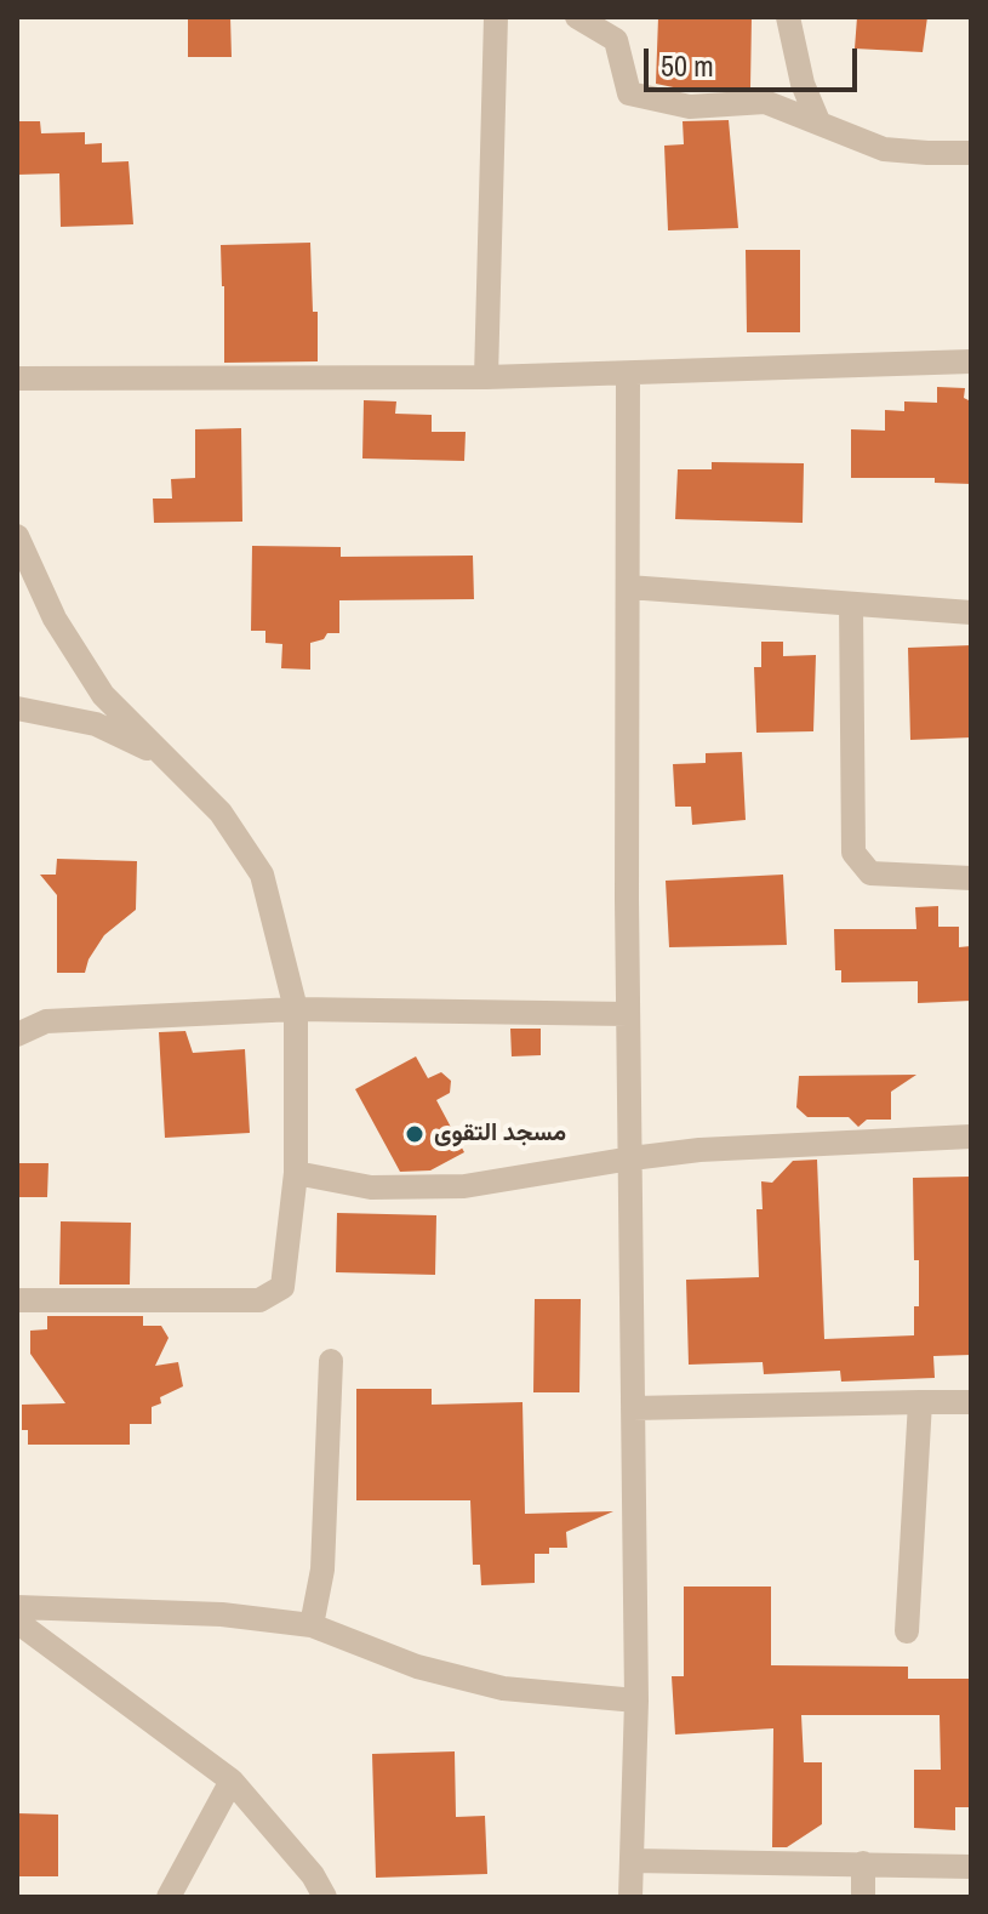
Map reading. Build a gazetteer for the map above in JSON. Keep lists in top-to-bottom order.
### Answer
{
  "places": ["مسجد التقوى"],
  "scale_bar": "50 m"
}
